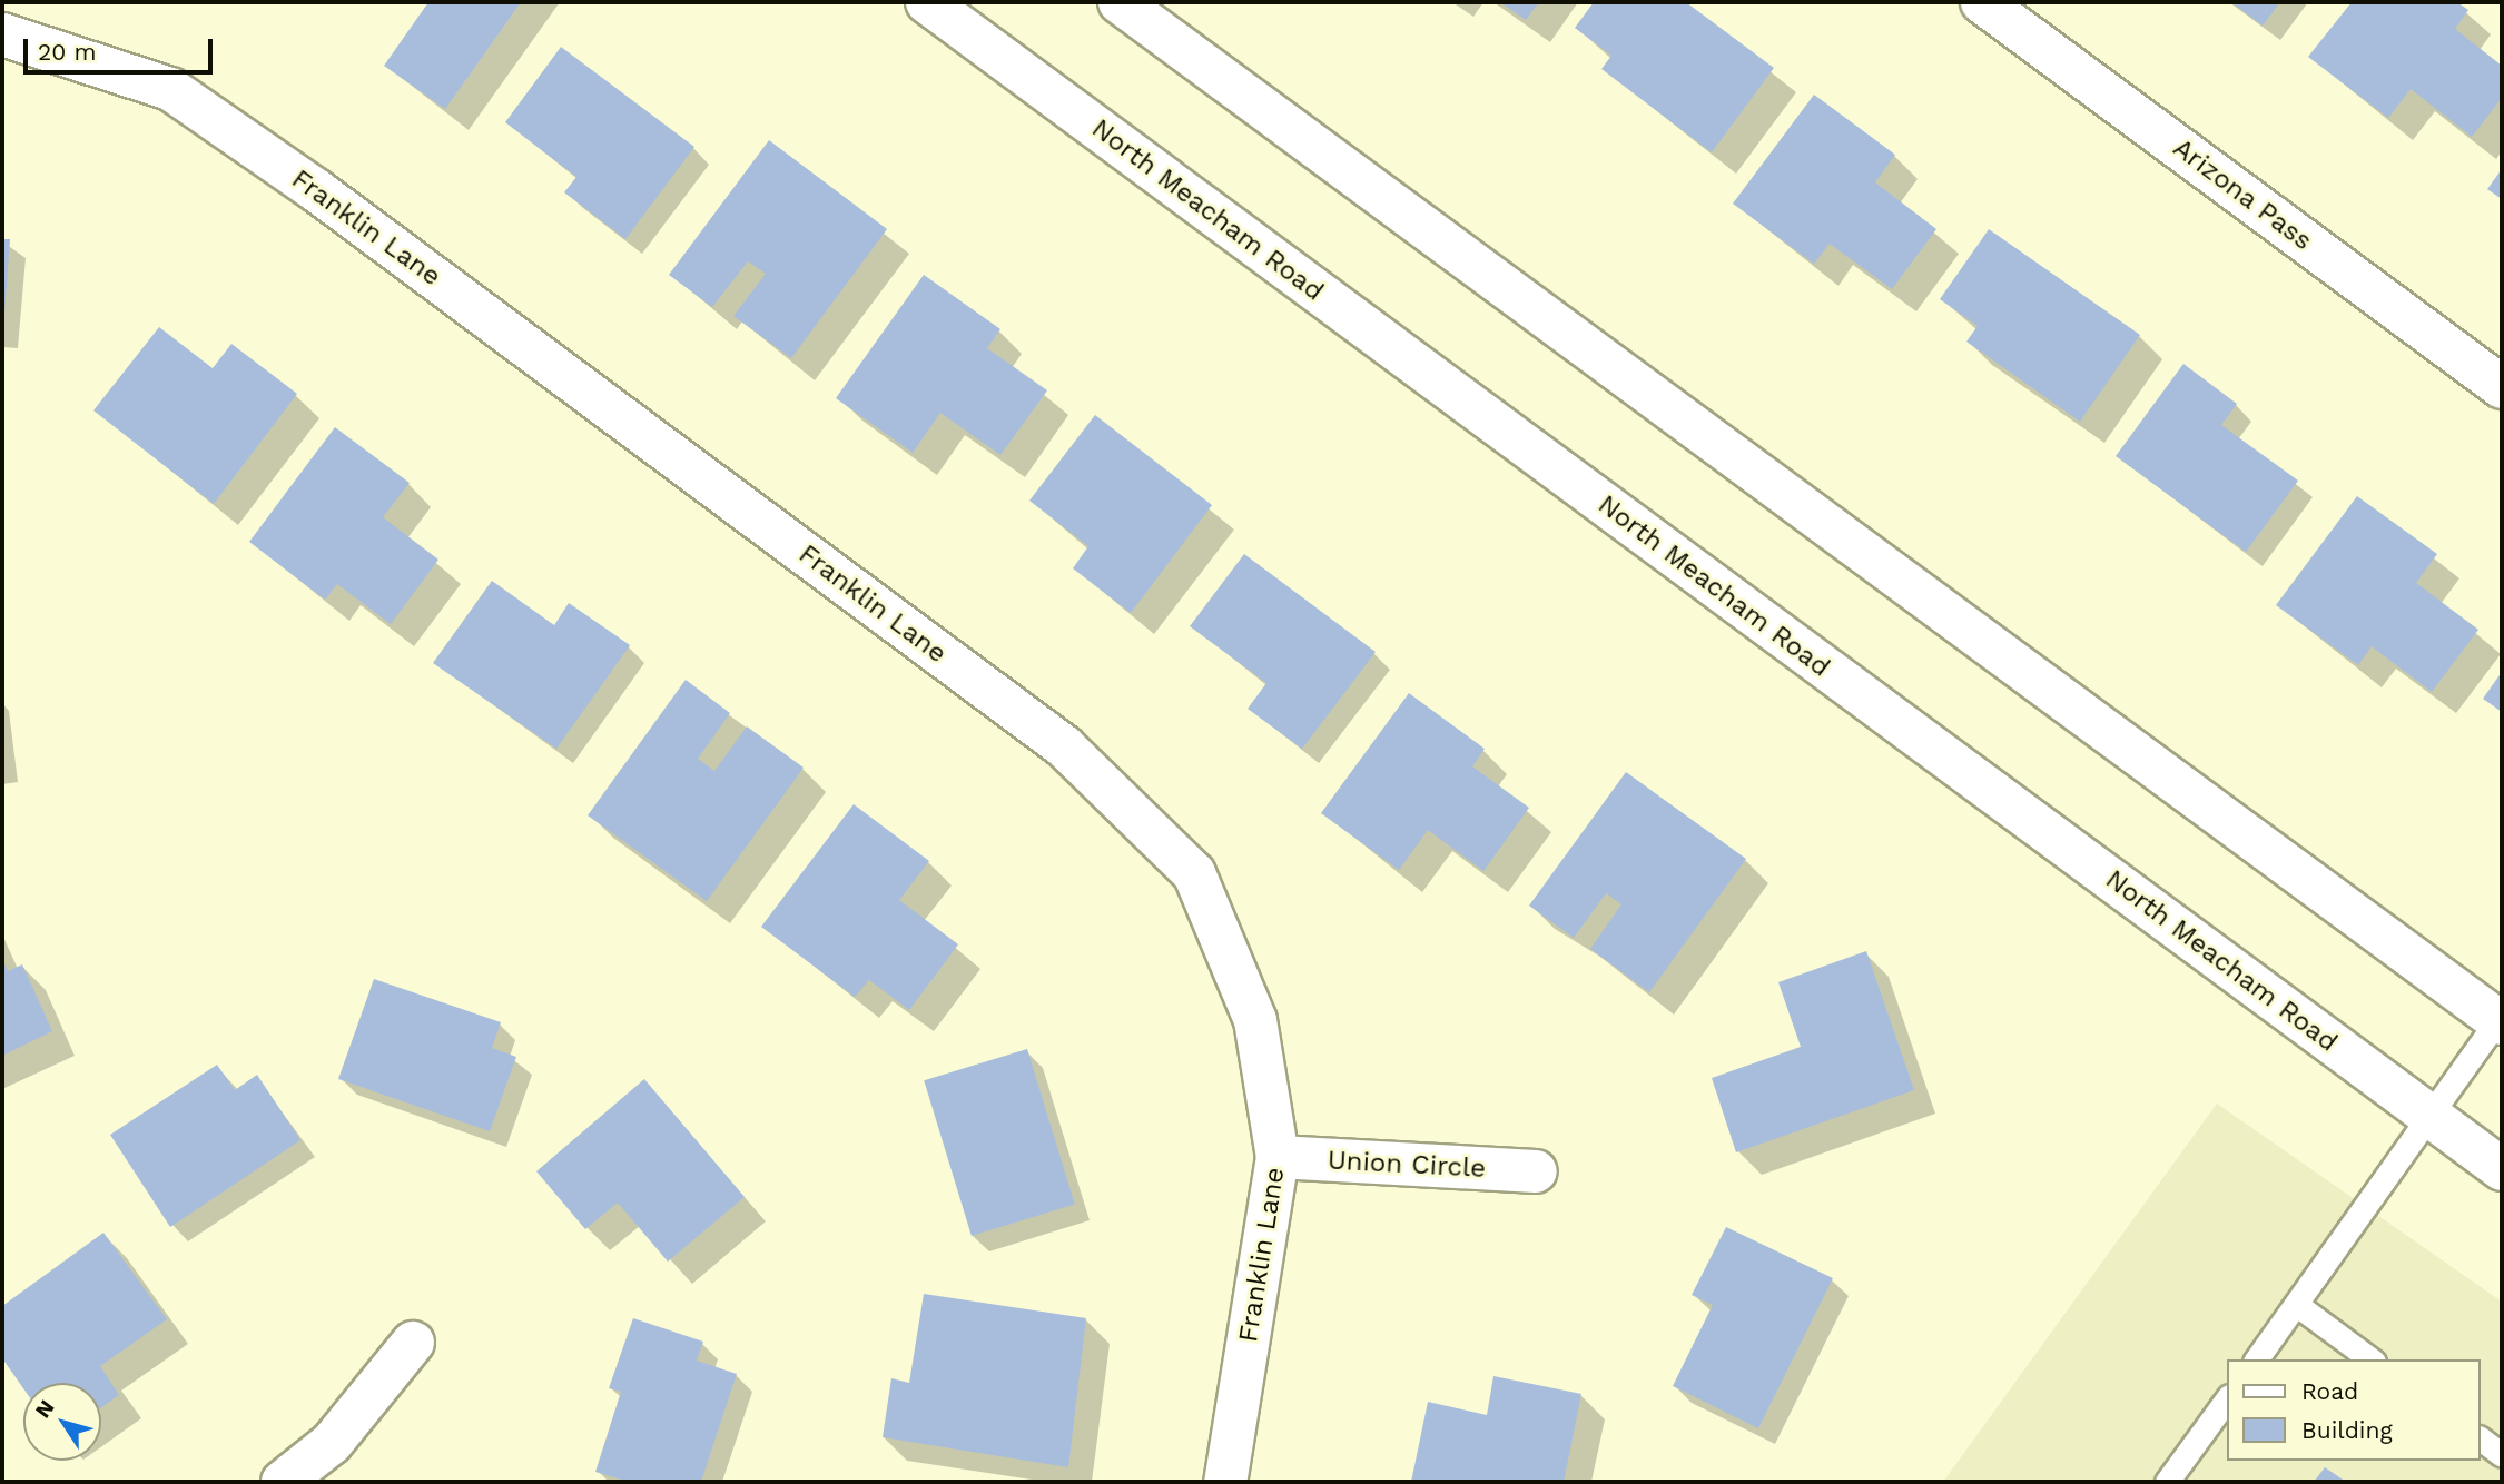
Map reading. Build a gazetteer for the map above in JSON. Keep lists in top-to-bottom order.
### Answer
{
  "streets": {
    "main road": [
      "Arizona Pass",
      "North Meacham Road",
      "Franklin Lane",
      "Union Circle"
    ]
  },
  "crossings": [
    ["Franklin Lane", "Union Circle"]
  ],
  "legend": ["Road", "Building"],
  "scale_bar": "20 m",
  "north": "top left"
}
